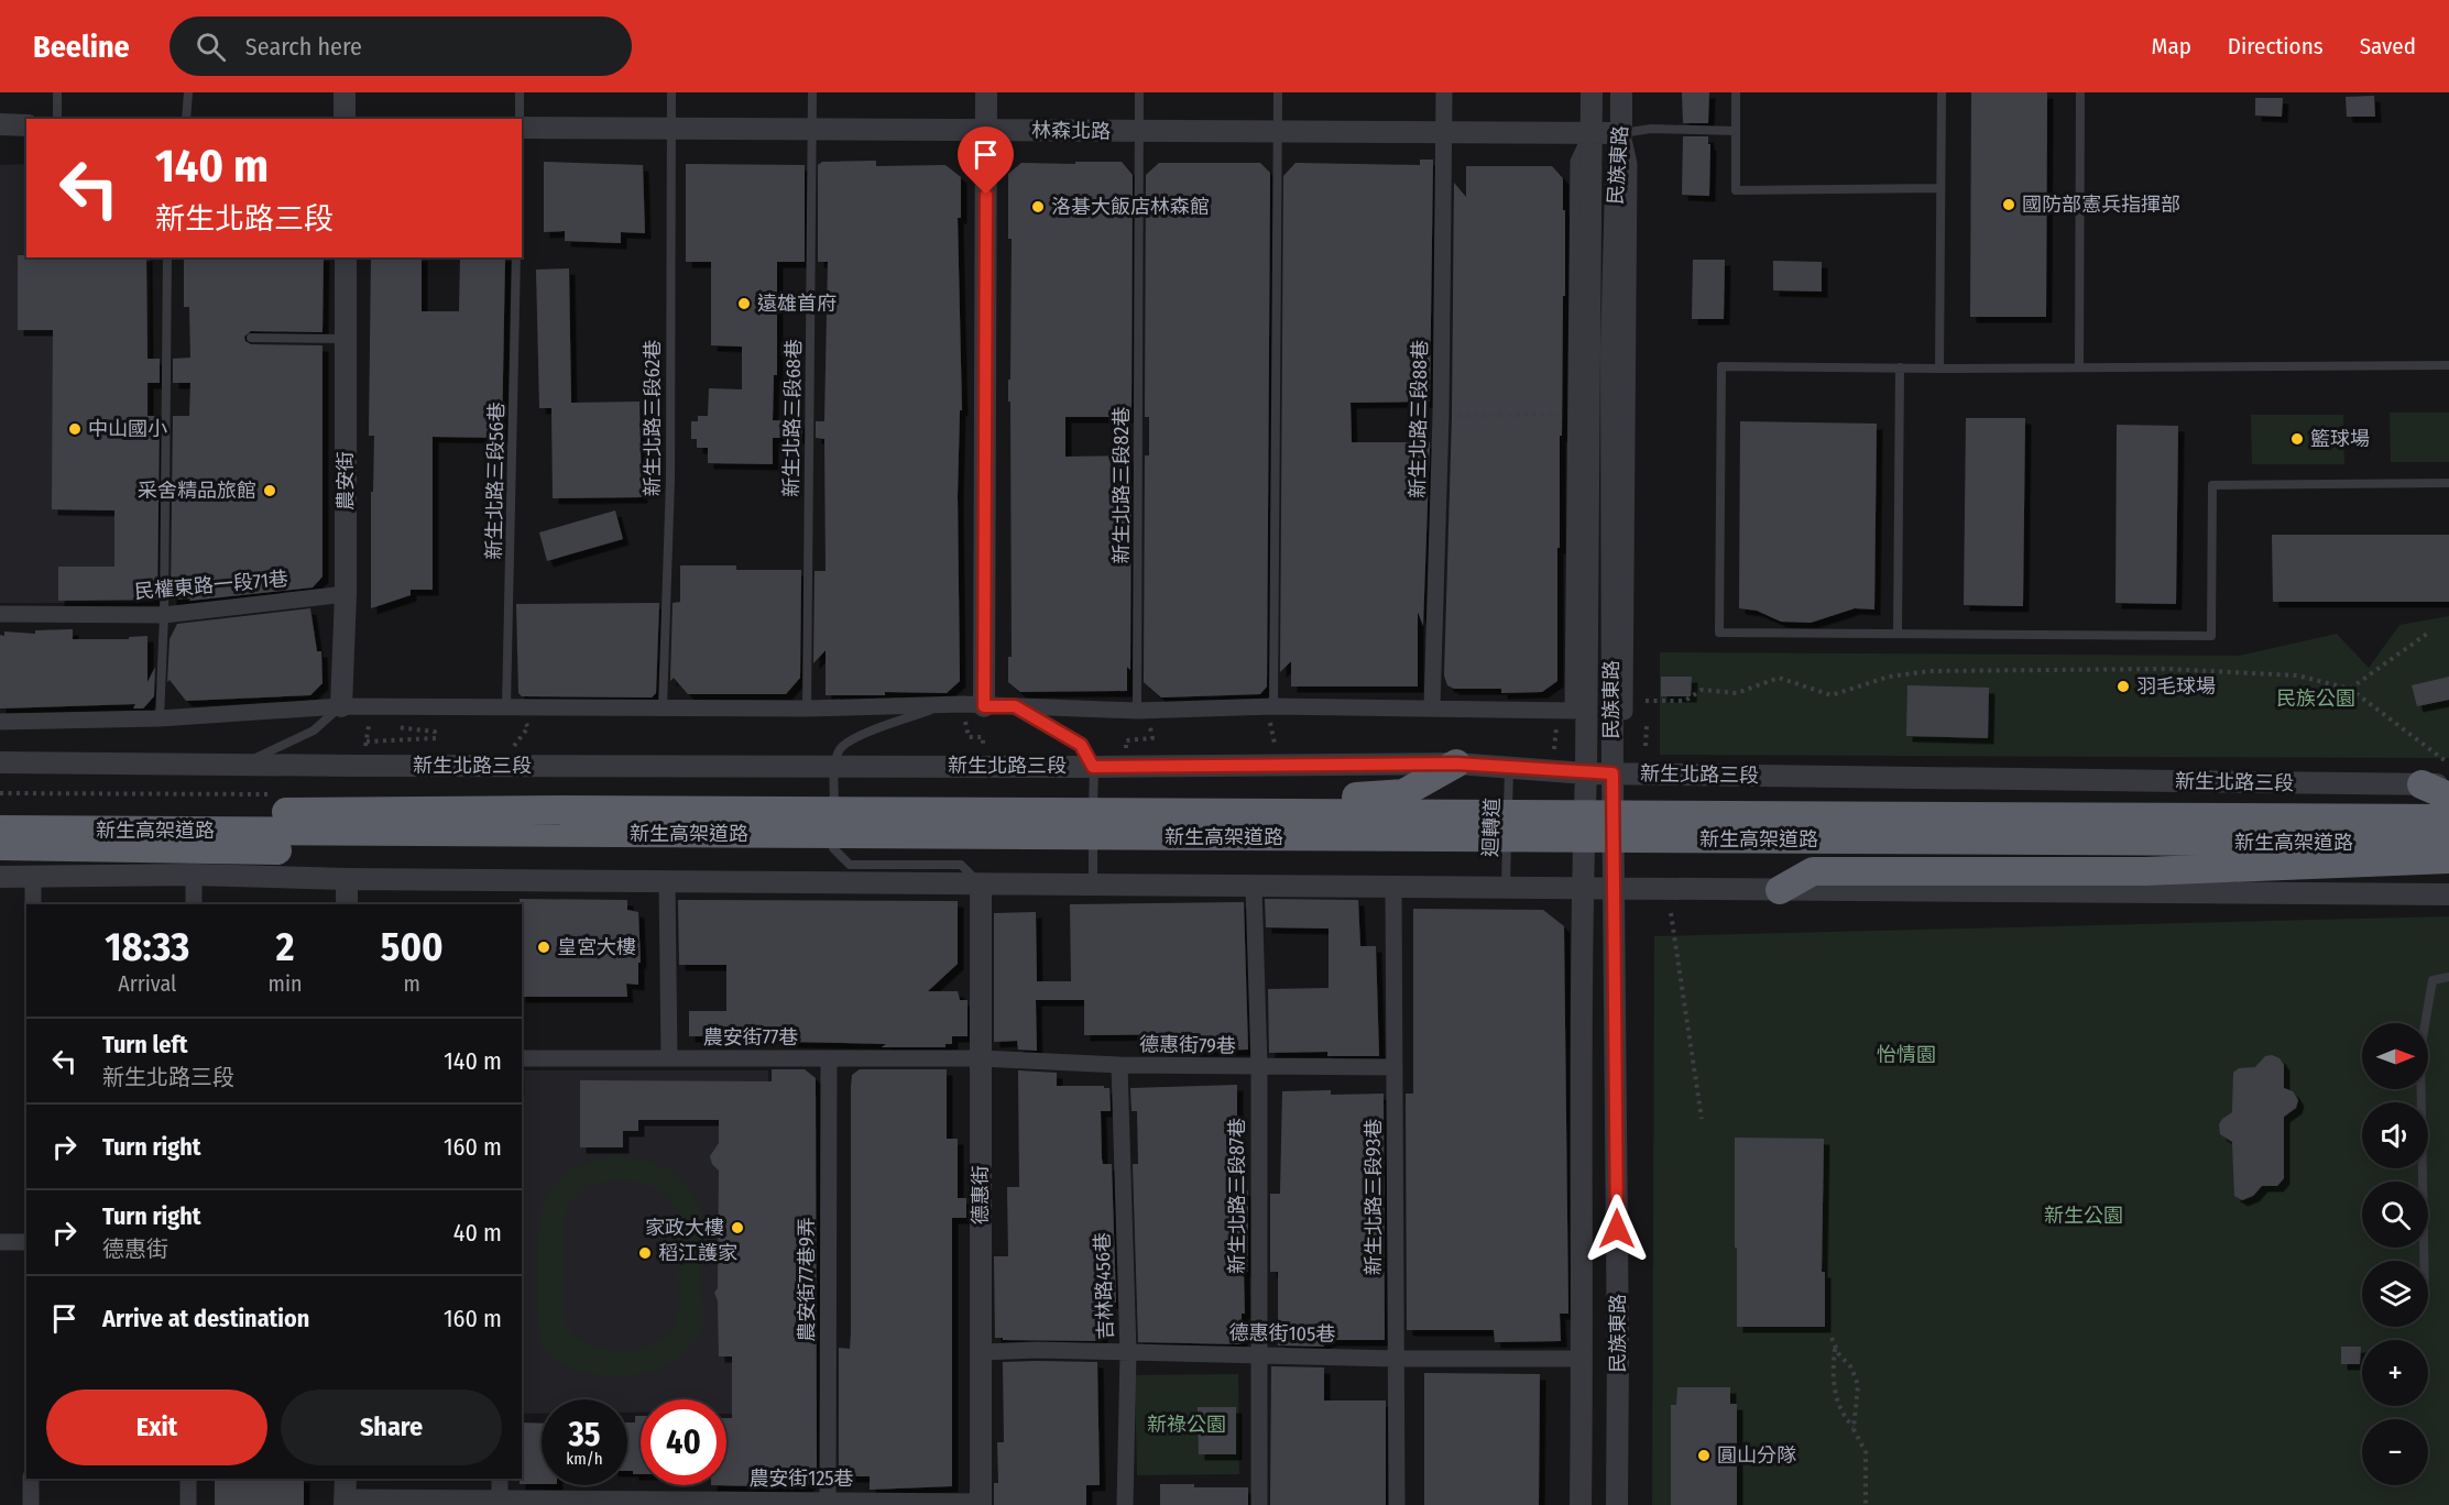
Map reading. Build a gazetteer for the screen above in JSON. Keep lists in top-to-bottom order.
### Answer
{
  "streets": {
    "highway": ["新生高架道路"],
    "street": [
      "林森北路",
      "民族東路",
      "新生北路三段88巷",
      "農安街",
      "民權東路一段71巷",
      "新生北路三段",
      "農安街77巷",
      "德惠街79巷",
      "德惠街",
      "新生北路三段87巷",
      "新生北路三段93巷",
      "農安街77巷9弄",
      "吉林路456巷",
      "德惠街105巷",
      "農安街125巷"
    ],
    "lane": [
      "新生北路三段62巷",
      "新生北路三段68巷",
      "新生北路三段56巷",
      "新生北路三段82巷",
      "迴轉道"
    ]
  },
  "crossings": [
    ["林森北路", "民族東路"],
    ["林森北路", "新生北路三段62巷"],
    ["林森北路", "新生北路三段68巷"],
    ["林森北路", "新生北路三段88巷"],
    ["林森北路", "新生北路三段82巷"],
    ["民族東路", "新生北路三段"],
    ["民族東路", "德惠街105巷"],
    ["農安街", "民權東路一段71巷"],
    ["新生北路三段", "迴轉道"],
    ["農安街77巷", "德惠街79巷"],
    ["農安街77巷", "德惠街"],
    ["農安街77巷", "農安街77巷9弄"],
    ["德惠街79巷", "德惠街"],
    ["德惠街79巷", "新生北路三段87巷"],
    ["德惠街79巷", "新生北路三段93巷"],
    ["德惠街79巷", "吉林路456巷"],
    ["德惠街", "德惠街105巷"],
    ["德惠街", "農安街125巷"],
    ["新生北路三段87巷", "德惠街105巷"],
    ["新生北路三段93巷", "德惠街105巷"],
    ["農安街77巷9弄", "農安街125巷"],
    ["吉林路456巷", "德惠街105巷"]
  ],
  "parks": [
    "民族公園",
    "怡情園",
    "新生公園",
    "新祿公園"
  ],
  "places": [
    "國防部憲兵指揮部",
    "洛碁大飯店林森館",
    "遠雄首府",
    "中山國小",
    "籃球場",
    "采舍精品旅館",
    "羽毛球場",
    "皇宮大樓",
    "家政大樓",
    "稻江護家",
    "圓山分隊"
  ],
  "north": "right",
  "page": {
    "header": "Beeline",
    "search": "Search here",
    "nav": ["Map", "Directions", "Saved"],
    "turn": ["140 m", "新生北路三段"],
    "eta": [
      "18:33",
      "Arrival",
      "2",
      "min",
      "500",
      "m"
    ],
    "list": [
      {
        "name": "Turn left",
        "note": "新生北路三段",
        "value": "140 m"
      },
      {
        "name": "Turn right",
        "value": "160 m"
      },
      {
        "name": "Turn right",
        "note": "德惠街",
        "value": "40 m"
      },
      {
        "name": "Arrive at destination",
        "value": "160 m"
      }
    ],
    "map_buttons": ["+", "−"],
    "buttons": ["Exit", "Share"],
    "speed": "35 km/h",
    "limit": "40"
  }
}
